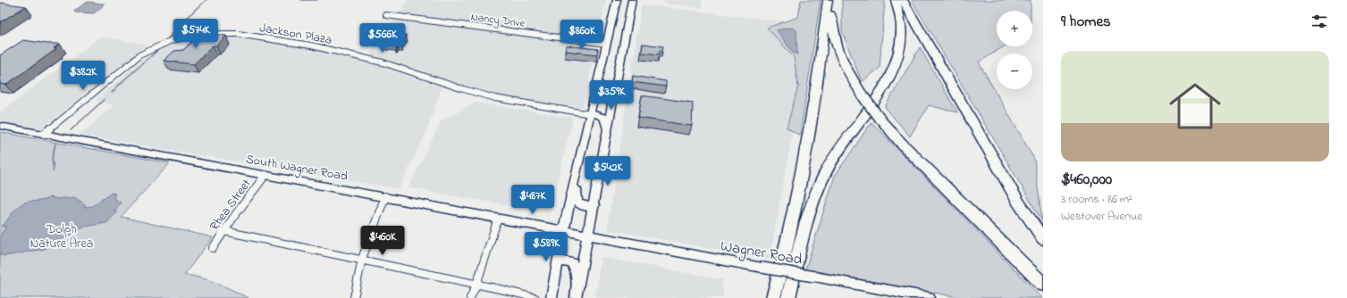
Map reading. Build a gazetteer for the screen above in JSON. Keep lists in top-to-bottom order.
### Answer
{
  "streets": {
    "main road": ["South Wagner Road", "Wagner Road"],
    "street": ["Nancy Drive", "Jackson Plaza", "Rhea Street"]
  },
  "crossings": [
    ["Jackson Plaza", "South Wagner Road"],
    ["South Wagner Road", "Rhea Street"],
    ["South Wagner Road", "Wagner Road"]
  ],
  "parks": ["Dolph Nature Area"],
  "page": {
    "heading": "9 homes",
    "map_buttons": ["+", "−"],
    "price": [
      "$574K",
      "$860K",
      "$566K",
      "$382K",
      "$359K",
      "$542K",
      "$487K",
      "$460K",
      "$589K"
    ],
    "list": [
      {
        "name": "$460,000",
        "note": "3 rooms · 86 m² · Westover Avenue"
      }
    ]
  }
}
